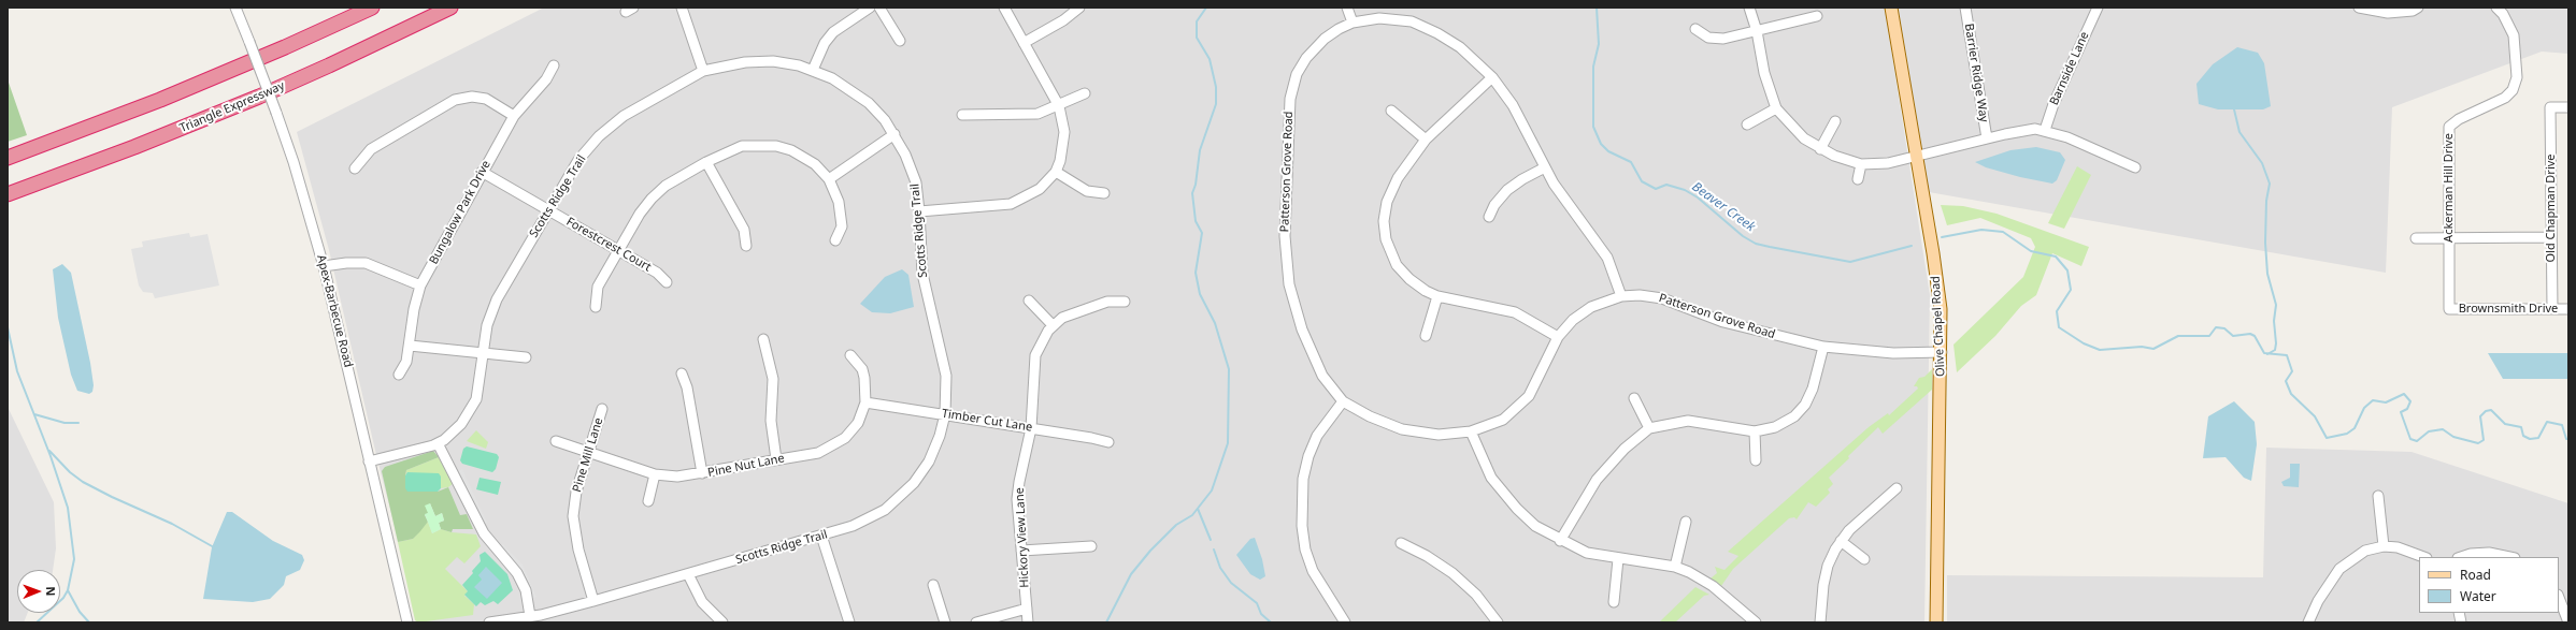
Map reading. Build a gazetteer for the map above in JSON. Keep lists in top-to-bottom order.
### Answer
{
  "streets": {
    "highway": ["Triangle Expressway"],
    "main road": ["Olive Chapel Road"],
    "street": [
      "Barnside Lane",
      "Barrier Ridge Way",
      "Patterson Grove Road",
      "Ackerman Hill Drive",
      "Scotts Ridge Trail",
      "Old Chapman Drive",
      "Bungalow Park Drive",
      "Forestcrest Court",
      "Brownsmith Drive",
      "Apex-Barbecue Road",
      "Timber Cut Lane",
      "Pine Mill Lane",
      "Pine Nut Lane",
      "Hickory View Lane"
    ]
  },
  "crossings": [
    ["Patterson Grove Road", "Olive Chapel Road"],
    ["Ackerman Hill Drive", "Brownsmith Drive"],
    ["Scotts Ridge Trail", "Forestcrest Court"],
    ["Scotts Ridge Trail", "Apex-Barbecue Road"],
    ["Scotts Ridge Trail", "Timber Cut Lane"],
    ["Scotts Ridge Trail", "Pine Mill Lane"],
    ["Old Chapman Drive", "Brownsmith Drive"],
    ["Bungalow Park Drive", "Forestcrest Court"],
    ["Timber Cut Lane", "Pine Nut Lane"],
    ["Timber Cut Lane", "Hickory View Lane"],
    ["Pine Mill Lane", "Pine Nut Lane"]
  ],
  "water": ["Beaver Creek"],
  "legend": ["Road", "Water"],
  "north": "right"
}
